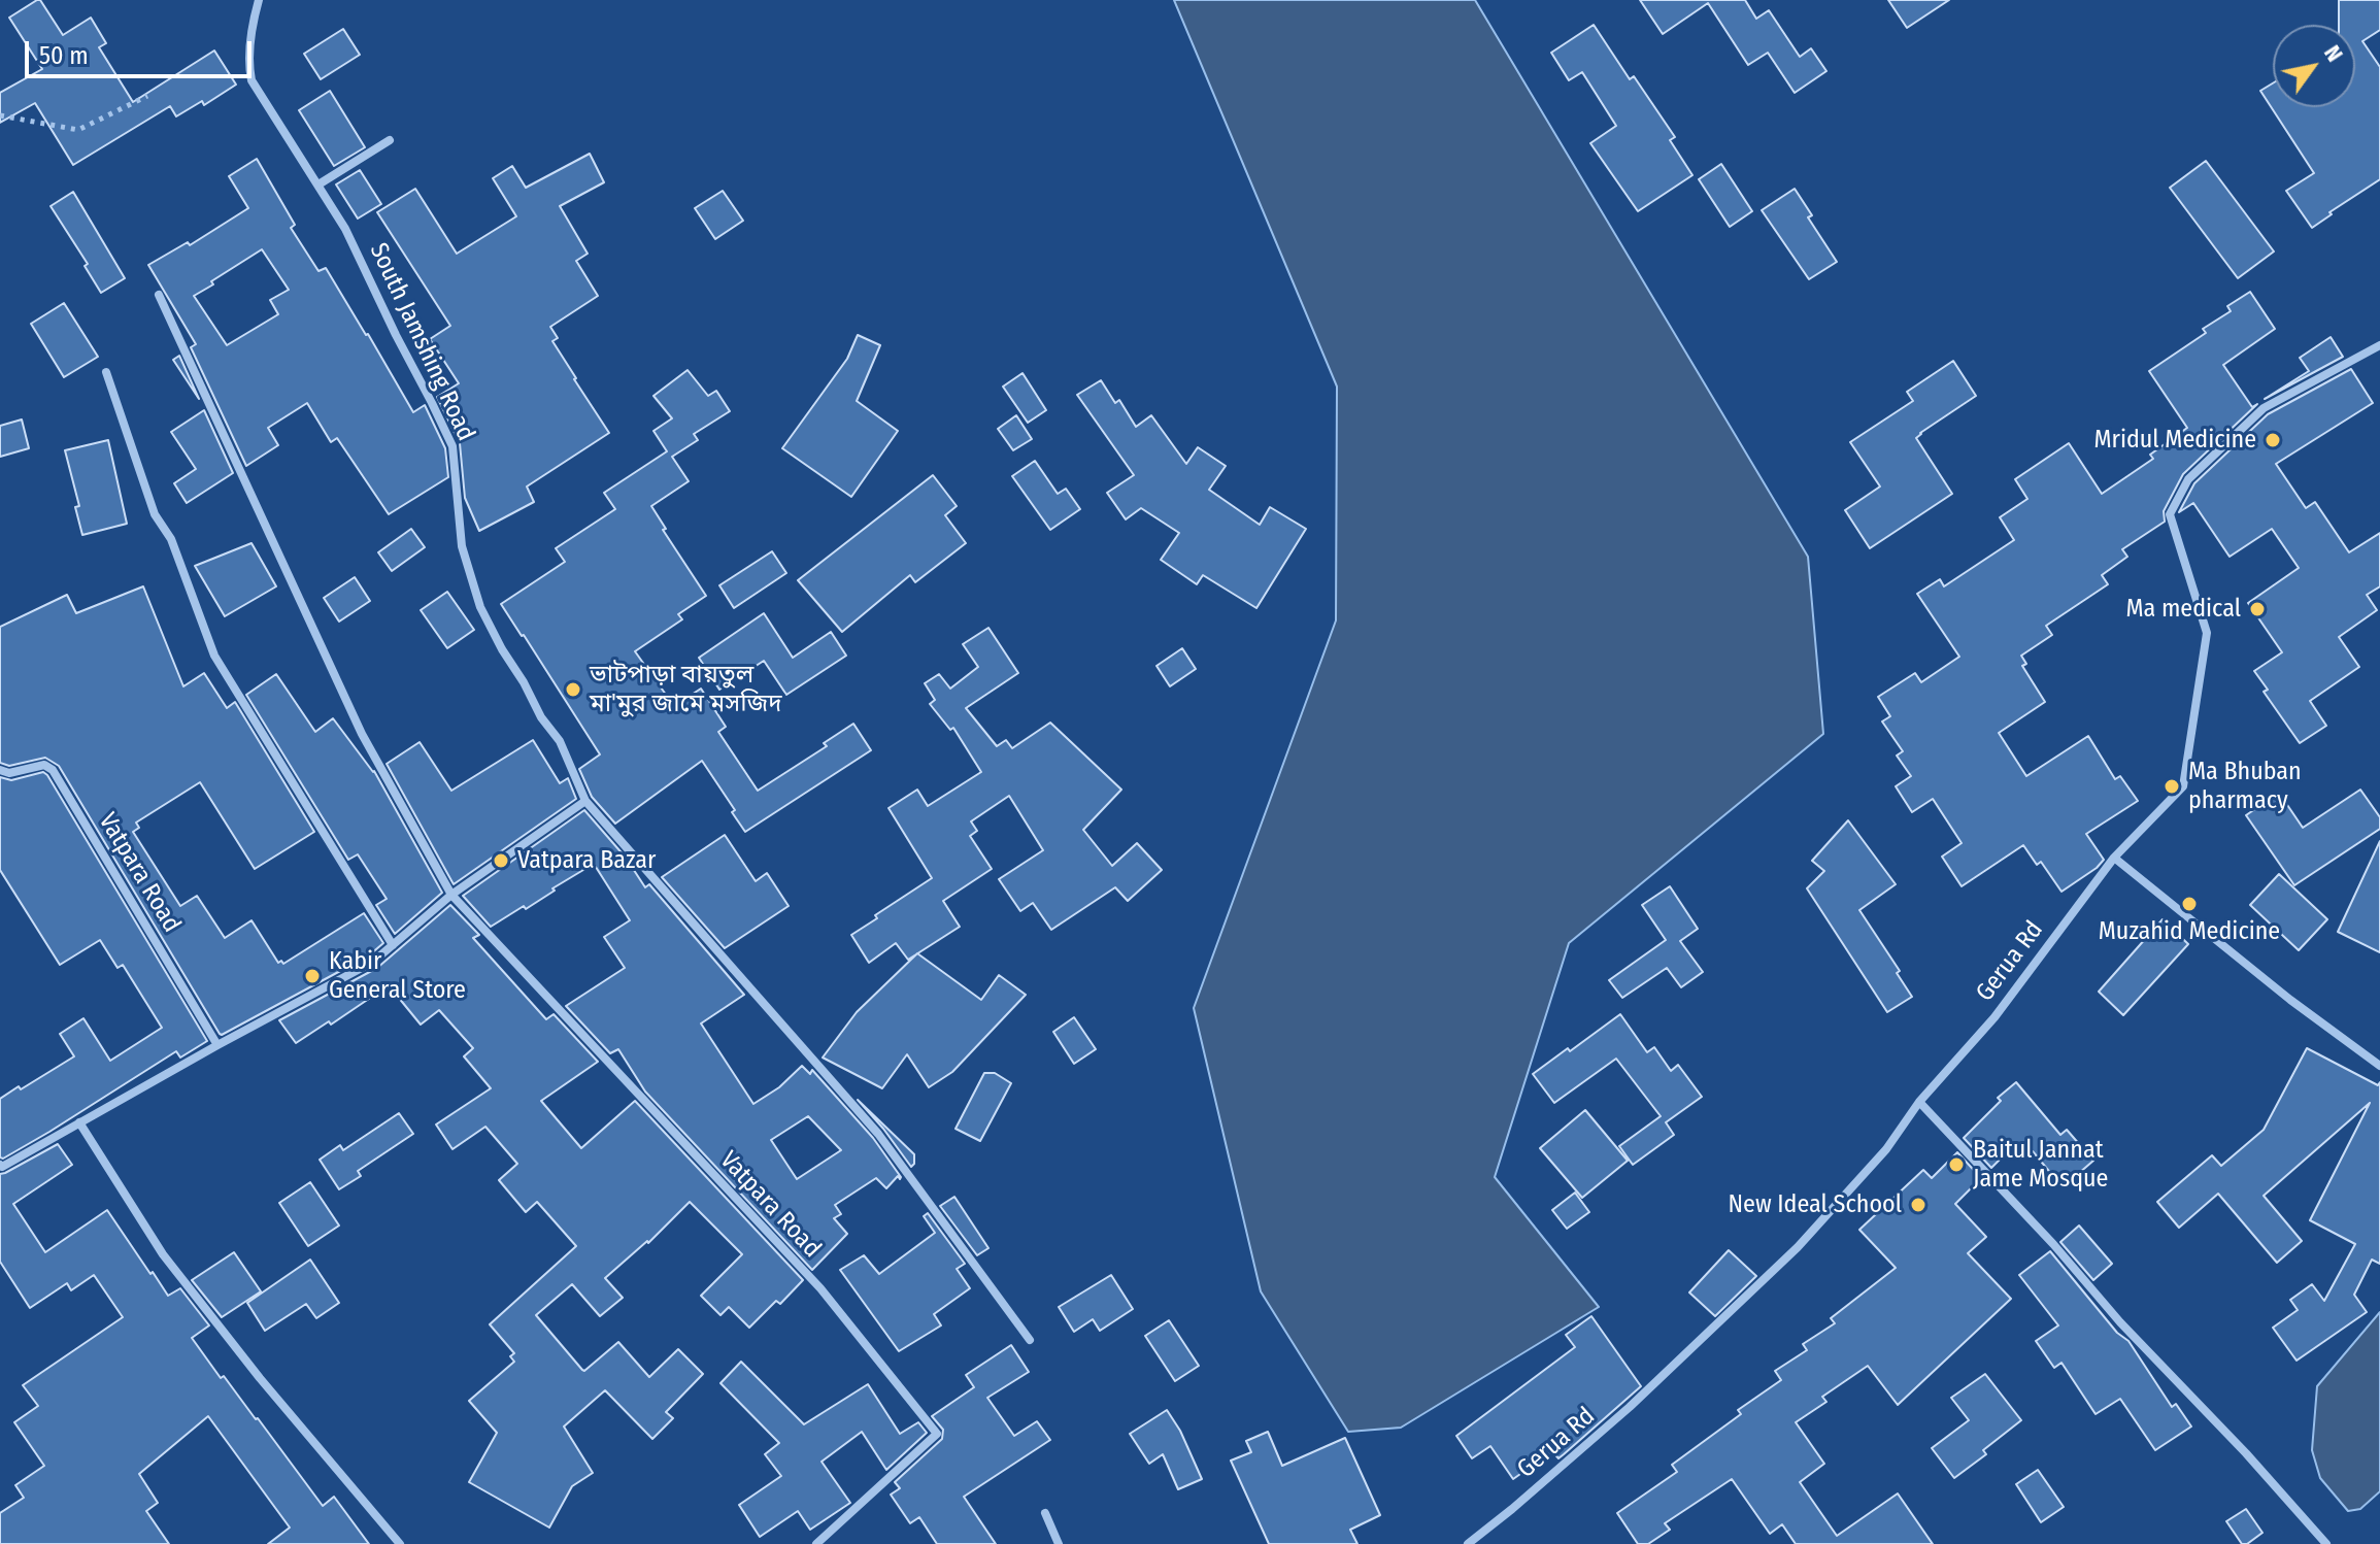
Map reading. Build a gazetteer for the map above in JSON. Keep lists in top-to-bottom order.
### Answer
{
  "streets": {
    "street": ["South Jamshing Road", "Vatpara Road", "Gerua Rd"]
  },
  "places": [
    "Mridul Medicine",
    "Ma medical",
    "ভাটপাড়া বায়তুল মা'মুর জামে মসজিদ",
    "Ma Bhuban pharmacy",
    "Vatpara Bazar",
    "Muzahid Medicine",
    "Kabir General Store",
    "Baitul Jannat Jame Mosque",
    "New Ideal School"
  ],
  "scale_bar": "50 m",
  "north": "top right"
}
